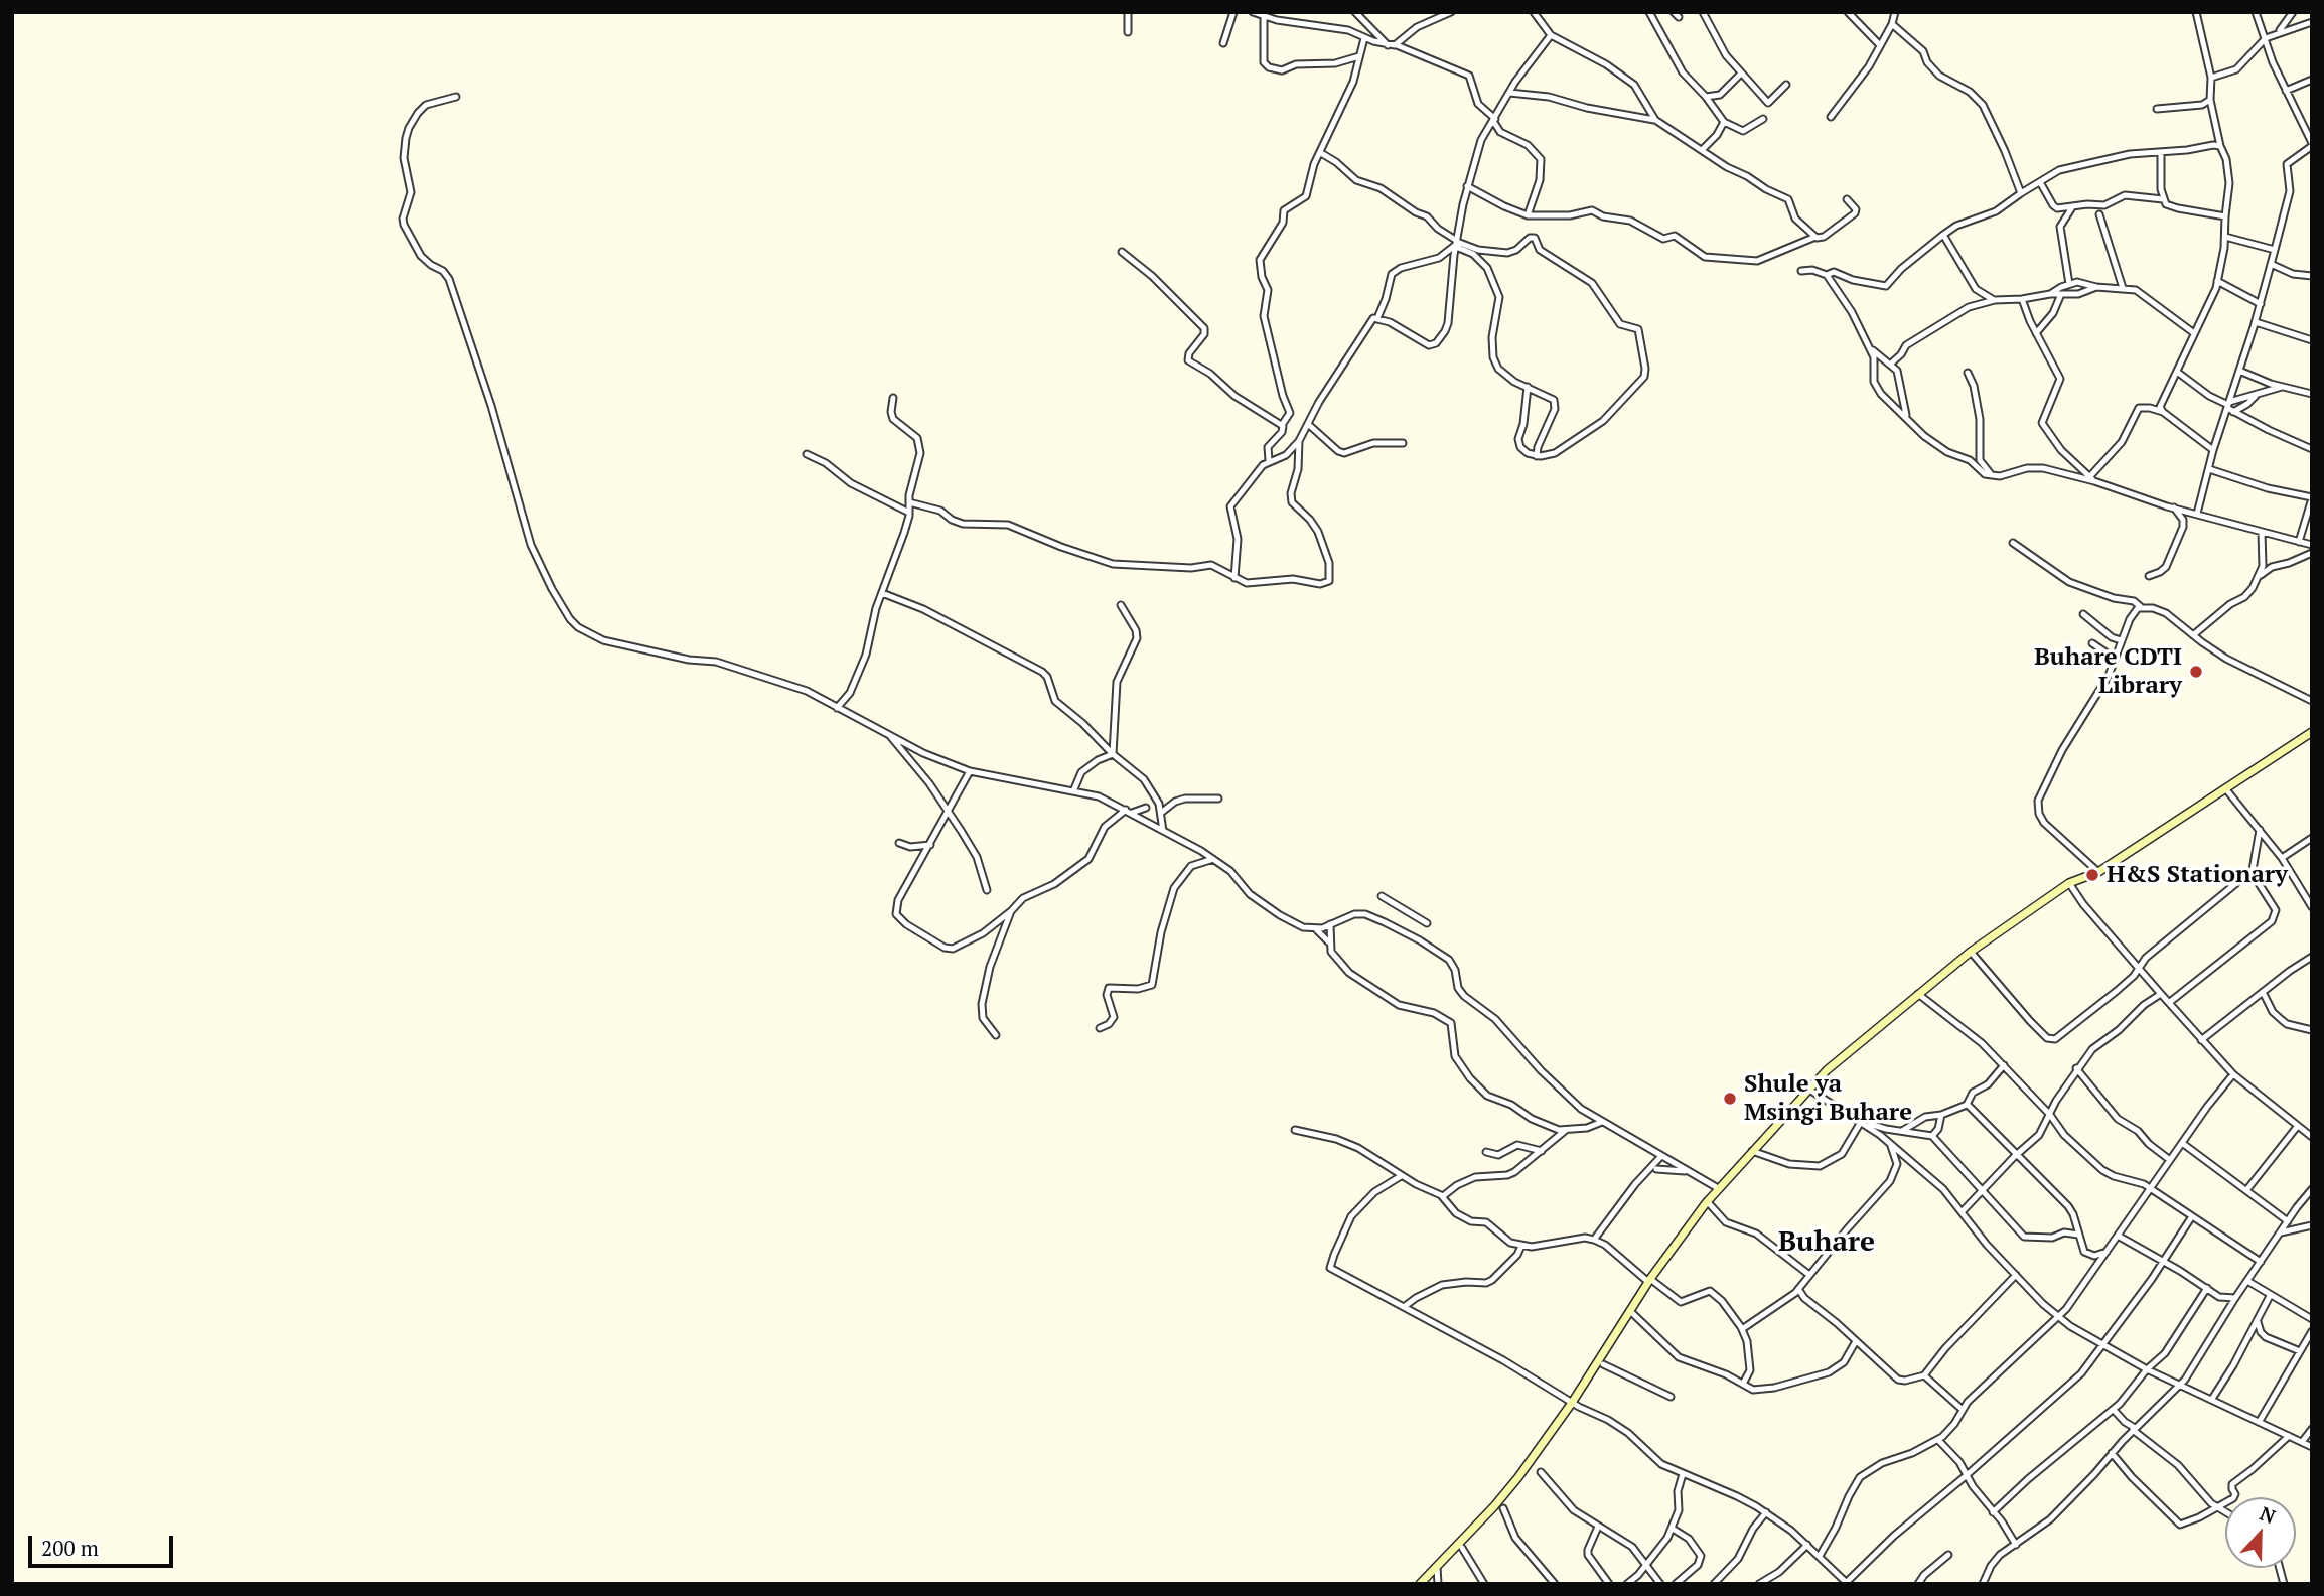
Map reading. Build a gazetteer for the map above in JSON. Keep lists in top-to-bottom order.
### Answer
{
  "districts": ["Buhare"],
  "places": ["Buhare CDTI Library", "H&S Stationary", "Shule ya Msingi Buhare"],
  "scale_bar": "200 m",
  "north": "top"
}
